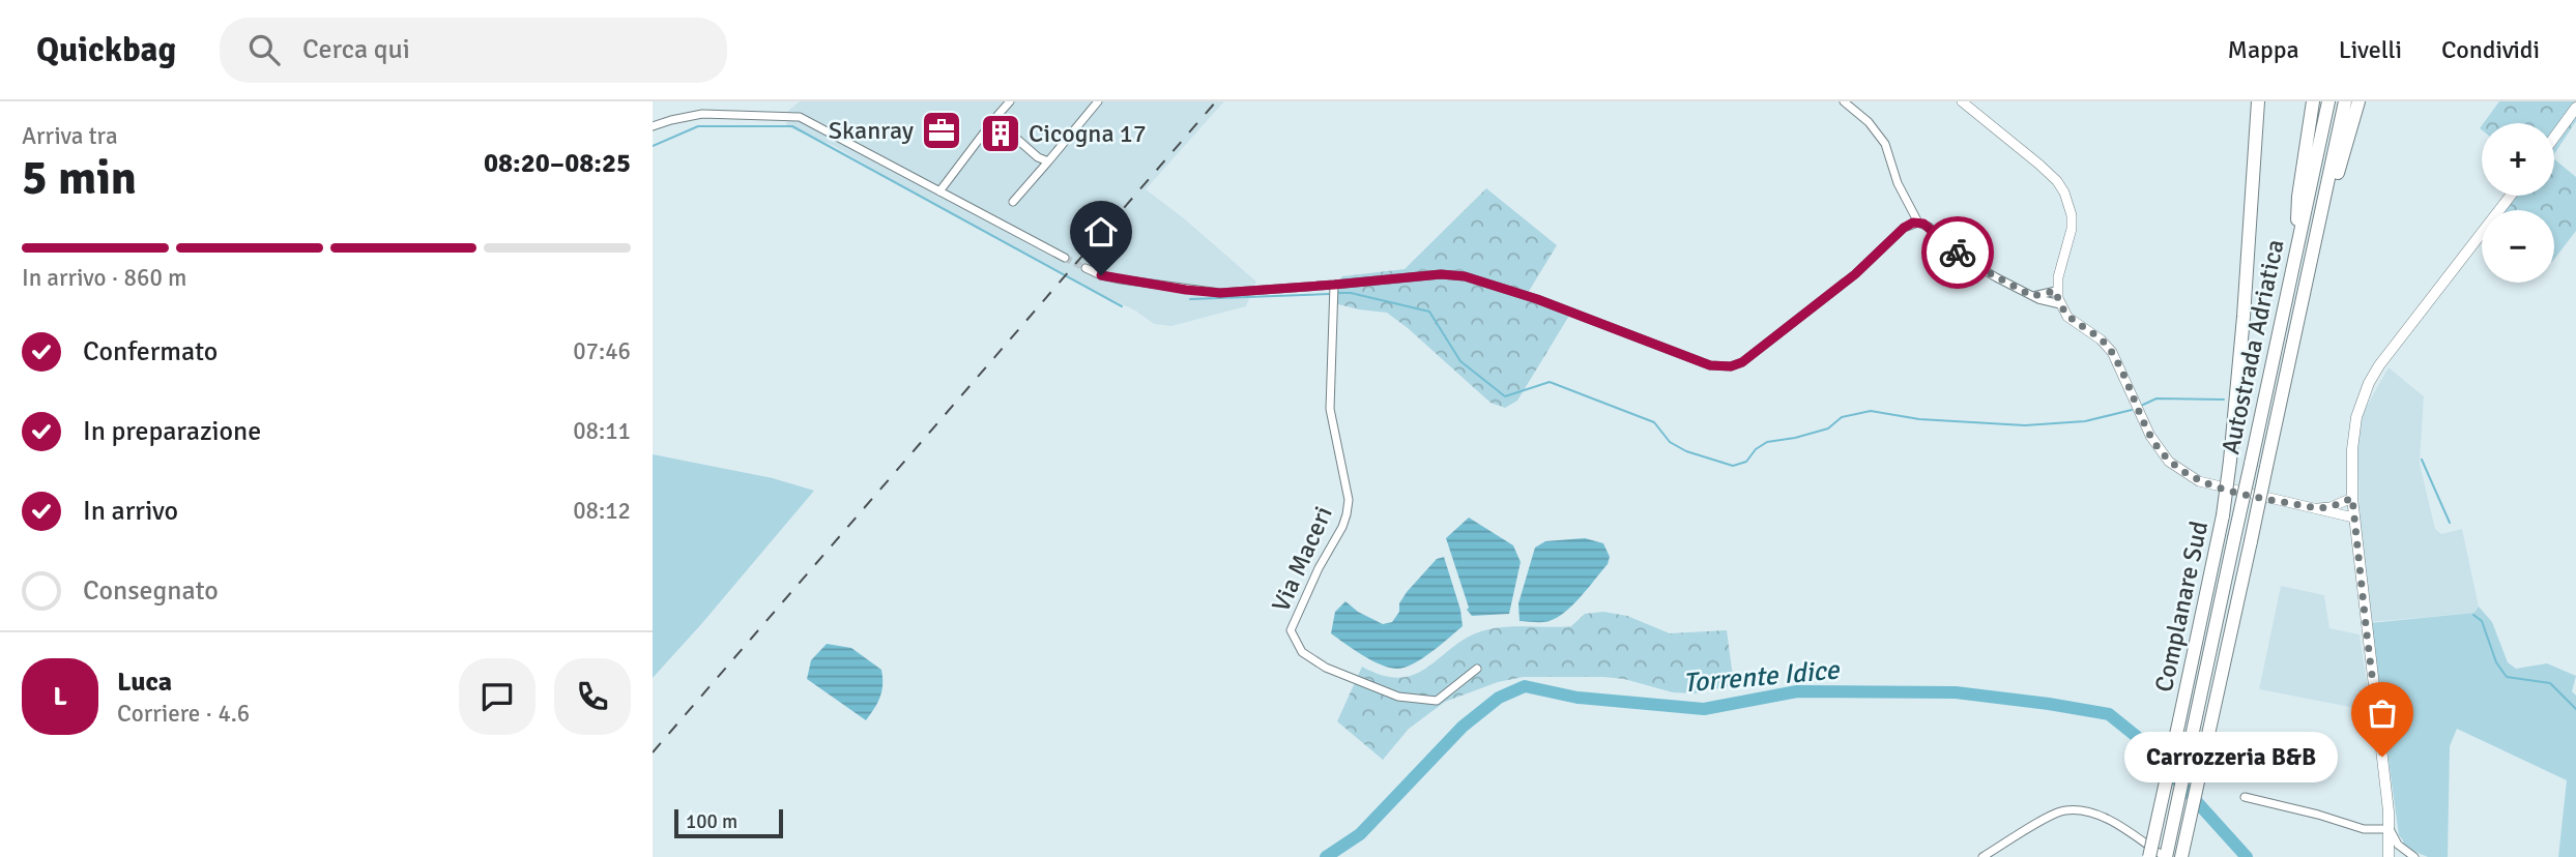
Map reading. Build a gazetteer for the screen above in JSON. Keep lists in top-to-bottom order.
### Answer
{
  "streets": {
    "highway": ["Autostrada Adriatica", "Complanare Sud"],
    "street": ["Via Maceri"]
  },
  "water": ["Torrente Idice"],
  "places": {
    "office": ["Skanray"],
    "building": ["Cicogna 17"],
    "other": ["Carrozzeria B&B"]
  },
  "scale_bar": "100 m",
  "page": {
    "header": "Quickbag",
    "search": "Cerca qui",
    "nav": ["Mappa", "Livelli", "Condividi"],
    "heading": ["5 min", "Arriva tra", "08:20–08:25"],
    "panel": ["Luca", "Corriere · 4.6"],
    "map_buttons": ["+", "−"],
    "bar": "In arrivo · 860 m",
    "list": [
      ["Confermato", "07:46"],
      ["In preparazione", "08:11"],
      ["In arrivo", "08:12"],
      "Consegnato"
    ],
    "round": "L",
    "bubble": "Carrozzeria B&B",
    "scale": "100 m"
  }
}
